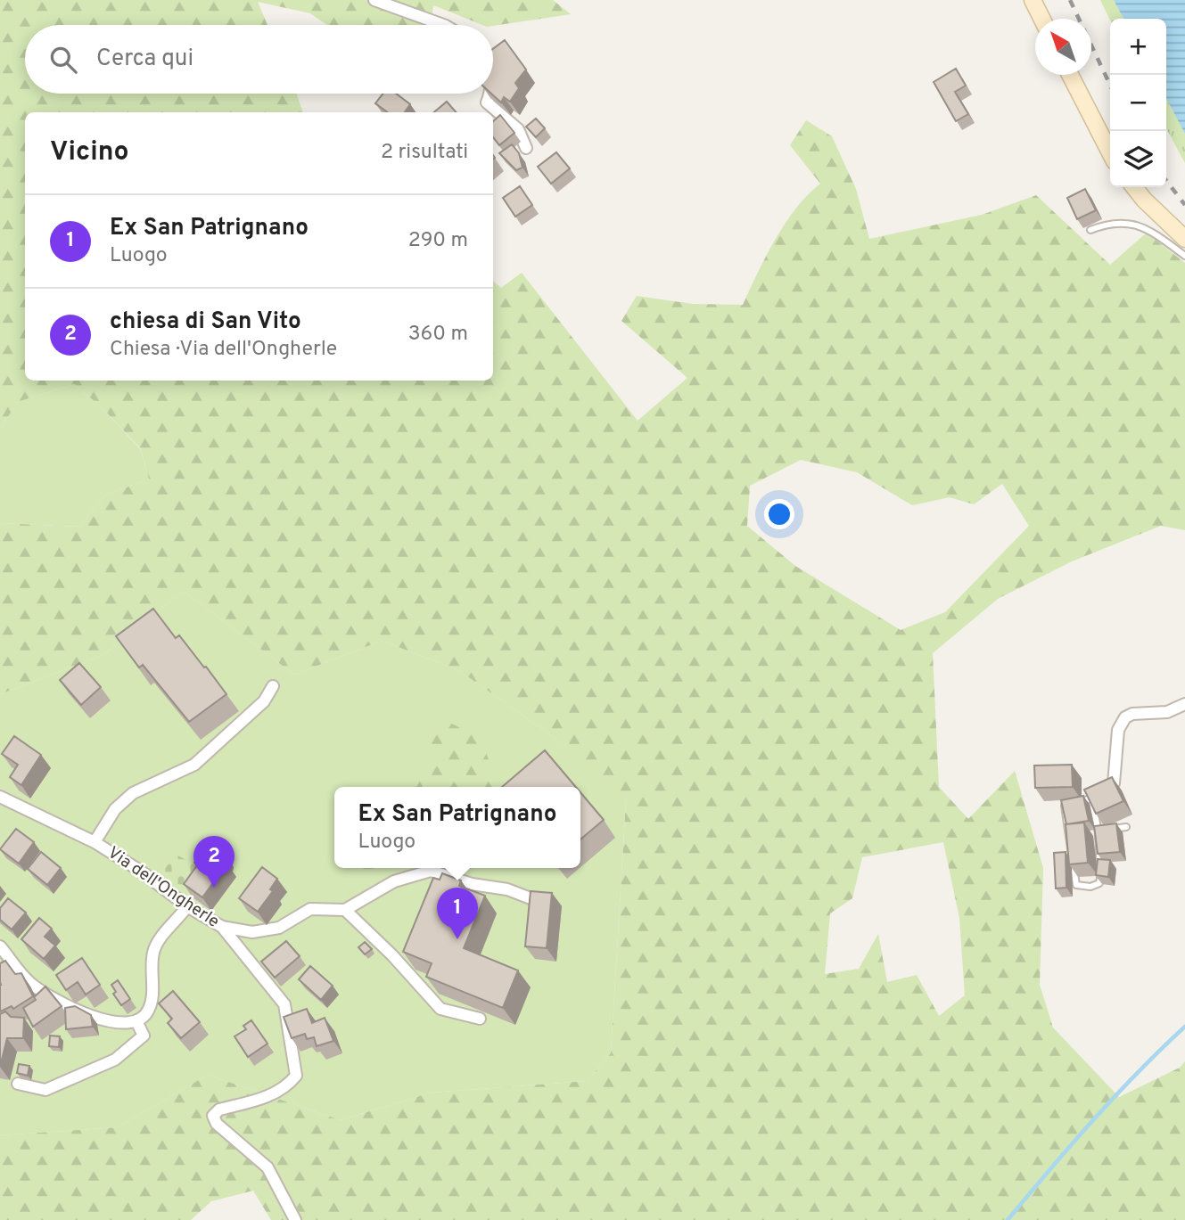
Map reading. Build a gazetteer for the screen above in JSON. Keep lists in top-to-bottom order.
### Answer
{
  "streets": {
    "street": ["Via dell'Ongherle"]
  },
  "north": "top left",
  "page": {
    "map_buttons": ["+", "−"],
    "search": "Cerca qui",
    "heading": ["Vicino", "2 risultati"],
    "list": [
      {
        "mark": "1",
        "name": "Ex San Patrignano",
        "note": "Luogo",
        "value": "290 m"
      },
      {
        "mark": "2",
        "name": "chiesa di San Vito",
        "note": "Chiesa · Via dell'Ongherle",
        "value": "360 m"
      }
    ],
    "popup": ["Ex San Patrignano", "Luogo"],
    "pins": ["2", "1"]
  }
}
